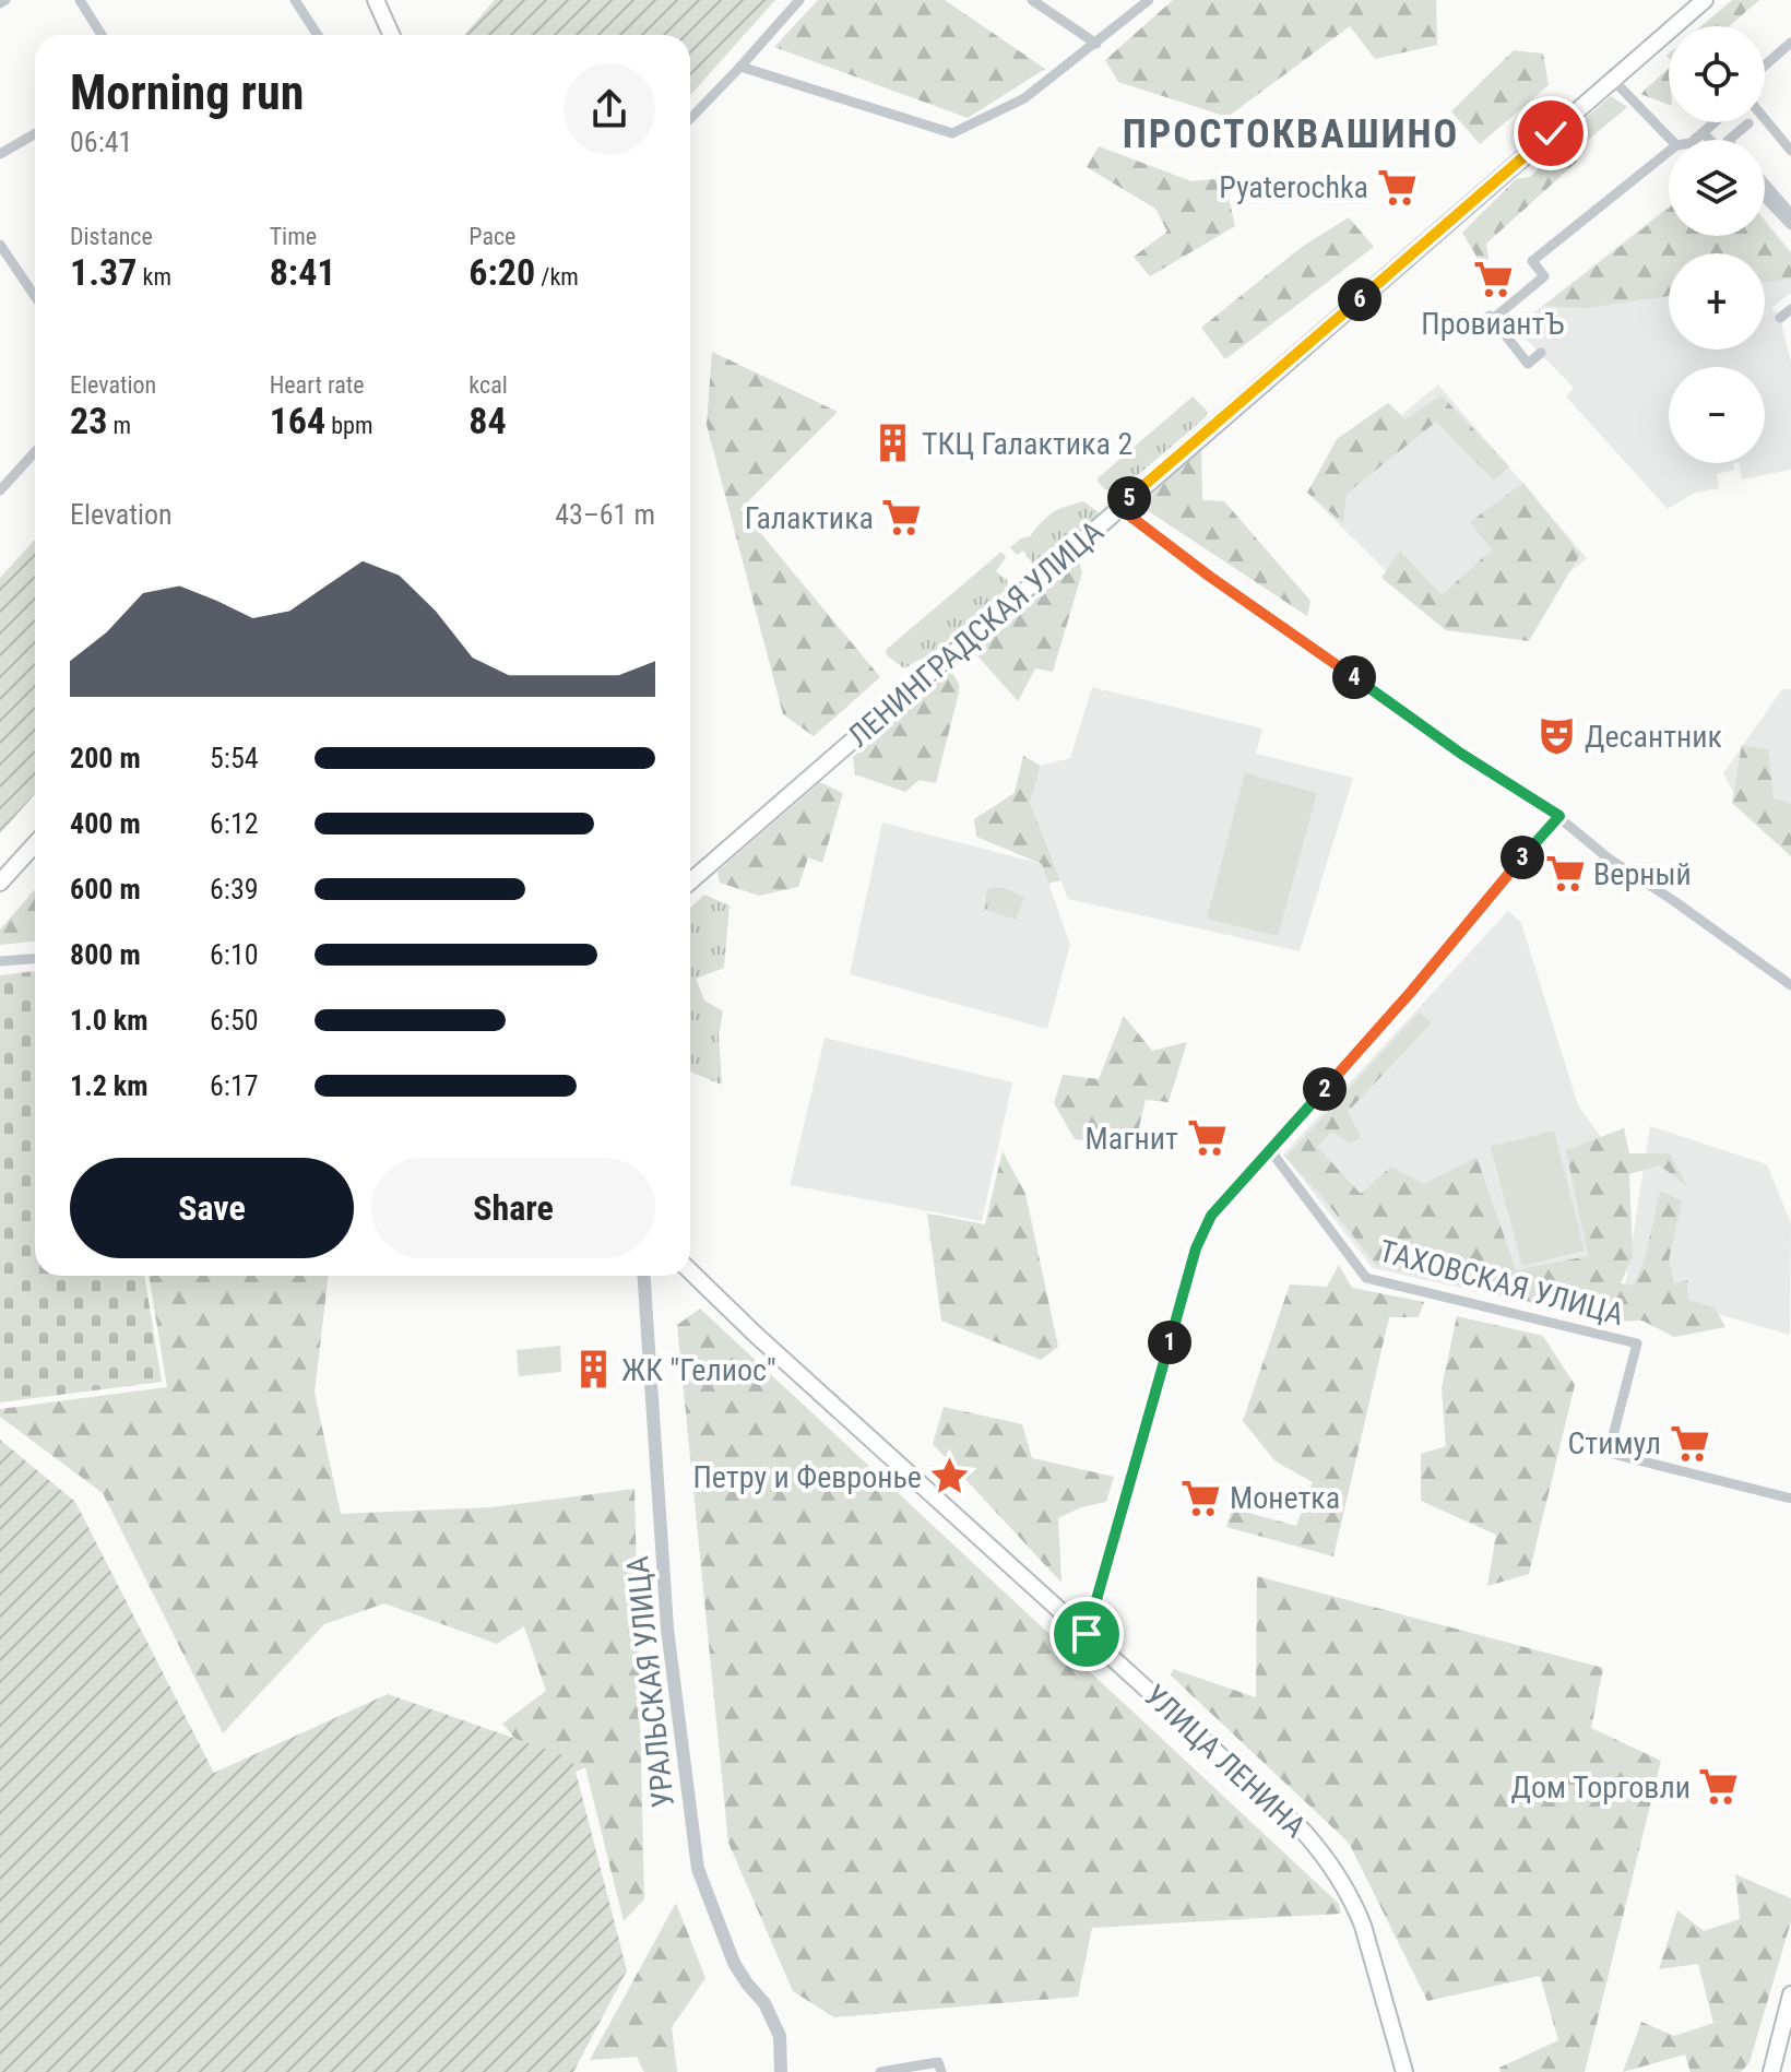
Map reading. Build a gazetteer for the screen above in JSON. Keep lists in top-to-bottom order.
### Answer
{
  "streets": {
    "main road": ["ЛЕНИНГРАДСКАЯ УЛИЦА", "УЛИЦА ЛЕНИНА"],
    "street": ["ТАХОВСКАЯ УЛИЦА", "УРАЛЬСКАЯ УЛИЦА"]
  },
  "districts": ["ПРОСТОКВАШИНО"],
  "places": {
    "supermarket": [
      "Pyaterochka",
      "ПровиантЪ",
      "Галактика",
      "Верный",
      "Магнит",
      "Стимул",
      "Монетка",
      "Дом Торговли"
    ],
    "building": ["ТКЦ Галактика 2", "ЖК \"Гелиос\""],
    "theatre": ["Десантник"],
    "place": ["Петру и Февронье"]
  },
  "page": {
    "map_buttons": ["+", "−"],
    "heading": ["Morning run", "06:41"],
    "stats": [
      ["Distance", "1.37 km"],
      ["Time", "8:41"],
      ["Pace", "6:20 /km"],
      ["Elevation", "23 m"],
      ["Heart rate", "164 bpm"],
      ["kcal", "84"]
    ],
    "pins": [
      "6",
      "5",
      "4",
      "3",
      "2",
      "1"
    ],
    "chart": ["Elevation", "43–61 m"],
    "list": [
      {
        "name": "200 m",
        "note": "5:54"
      },
      {
        "name": "400 m",
        "note": "6:12"
      },
      {
        "name": "600 m",
        "note": "6:39"
      },
      {
        "name": "800 m",
        "note": "6:10"
      },
      {
        "name": "1.0 km",
        "note": "6:50"
      },
      {
        "name": "1.2 km",
        "note": "6:17"
      }
    ],
    "buttons": ["Save", "Share"]
  }
}
